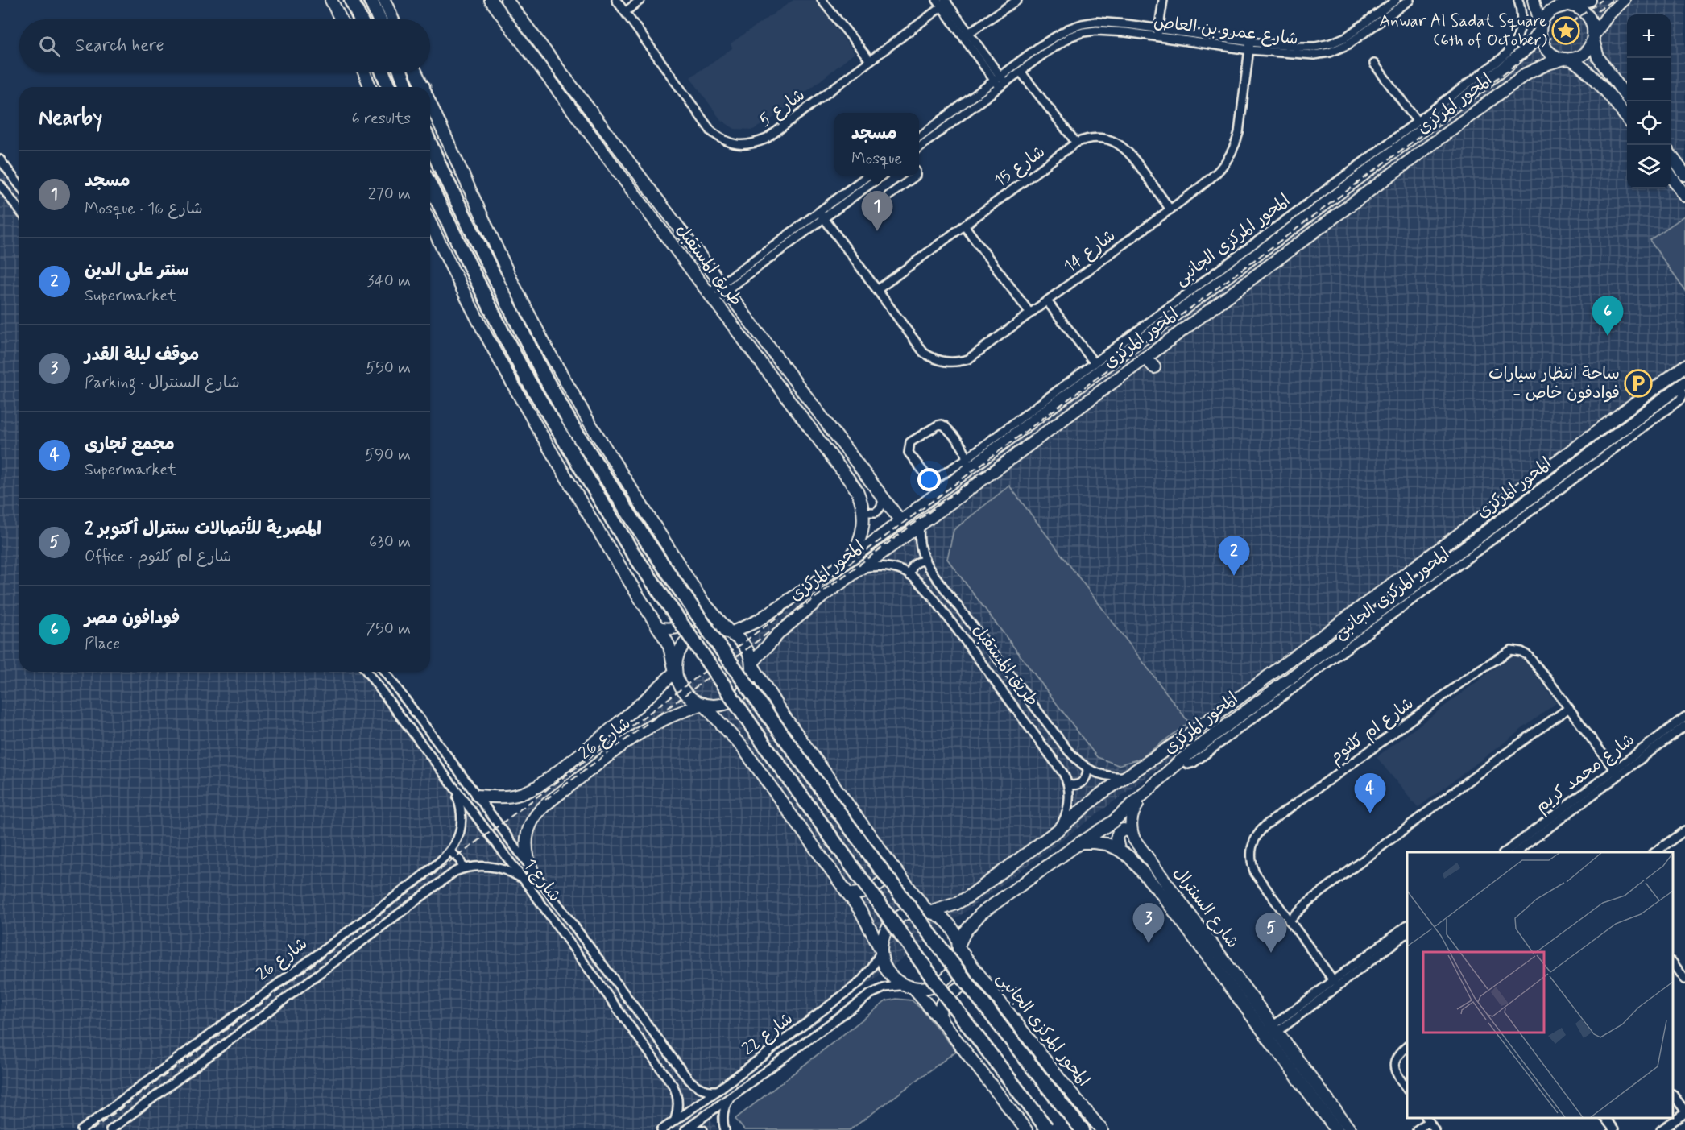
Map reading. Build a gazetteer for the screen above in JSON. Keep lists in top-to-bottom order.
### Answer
{
  "streets": {
    "main road": [
      "المحور المركزى",
      "المحور المركزى الجانبى",
      "طريق المستقبل",
      "شارع 26",
      "شارع السنترال"
    ],
    "street": [
      "شارع عمرو بن العاص",
      "شارع 5",
      "شارع 15",
      "شارع 14",
      "شارع ام كلثوم",
      "شارع محمد كريم",
      "شارع 1",
      "شارع 22"
    ]
  },
  "crossings": [
    ["شارع عمرو بن العاص", "شارع 14"],
    ["المحور المركزى", "المحور المركزى الجانبى"],
    ["المحور المركزى", "طريق المستقبل"],
    ["المحور المركزى", "شارع 26"],
    ["المحور المركزى", "شارع السنترال"],
    ["المحور المركزى", "شارع 22"],
    ["شارع 15", "شارع 14"],
    ["المحور المركزى الجانبى", "شارع 22"],
    ["شارع ام كلثوم", "شارع محمد كريم"],
    ["شارع 26", "شارع 1"],
    ["شارع 1", "شارع 22"]
  ],
  "places": {
    "place": ["Anwar Al Sadat Square (6th of October)"],
    "parking": ["ساحة انتظار سيارات - فوادفون خاص"]
  },
  "page": {
    "map_buttons": ["+", "−"],
    "search": "Search here",
    "heading": ["Nearby", "6 results"],
    "popup": ["مسجد", "Mosque"],
    "list": [
      {
        "mark": "1",
        "name": "مسجد",
        "note": "Mosque · شارع 16",
        "value": "270 m"
      },
      {
        "mark": "2",
        "name": "سنتر على الدين",
        "note": "Supermarket",
        "value": "340 m"
      },
      {
        "mark": "3",
        "name": "موقف ليلة القدر",
        "note": "Parking · شارع السنترال",
        "value": "550 m"
      },
      {
        "mark": "4",
        "name": "مجمع تجارى",
        "note": "Supermarket",
        "value": "590 m"
      },
      {
        "mark": "5",
        "name": "المصرية للأتصالات سنترال أكتوبر 2",
        "note": "Office · شارع ام كلثوم",
        "value": "630 m"
      },
      {
        "mark": "6",
        "name": "فودافون مصر",
        "note": "Place",
        "value": "750 m"
      }
    ],
    "pins": [
      "1",
      "6",
      "2",
      "4",
      "3",
      "5"
    ]
  }
}
